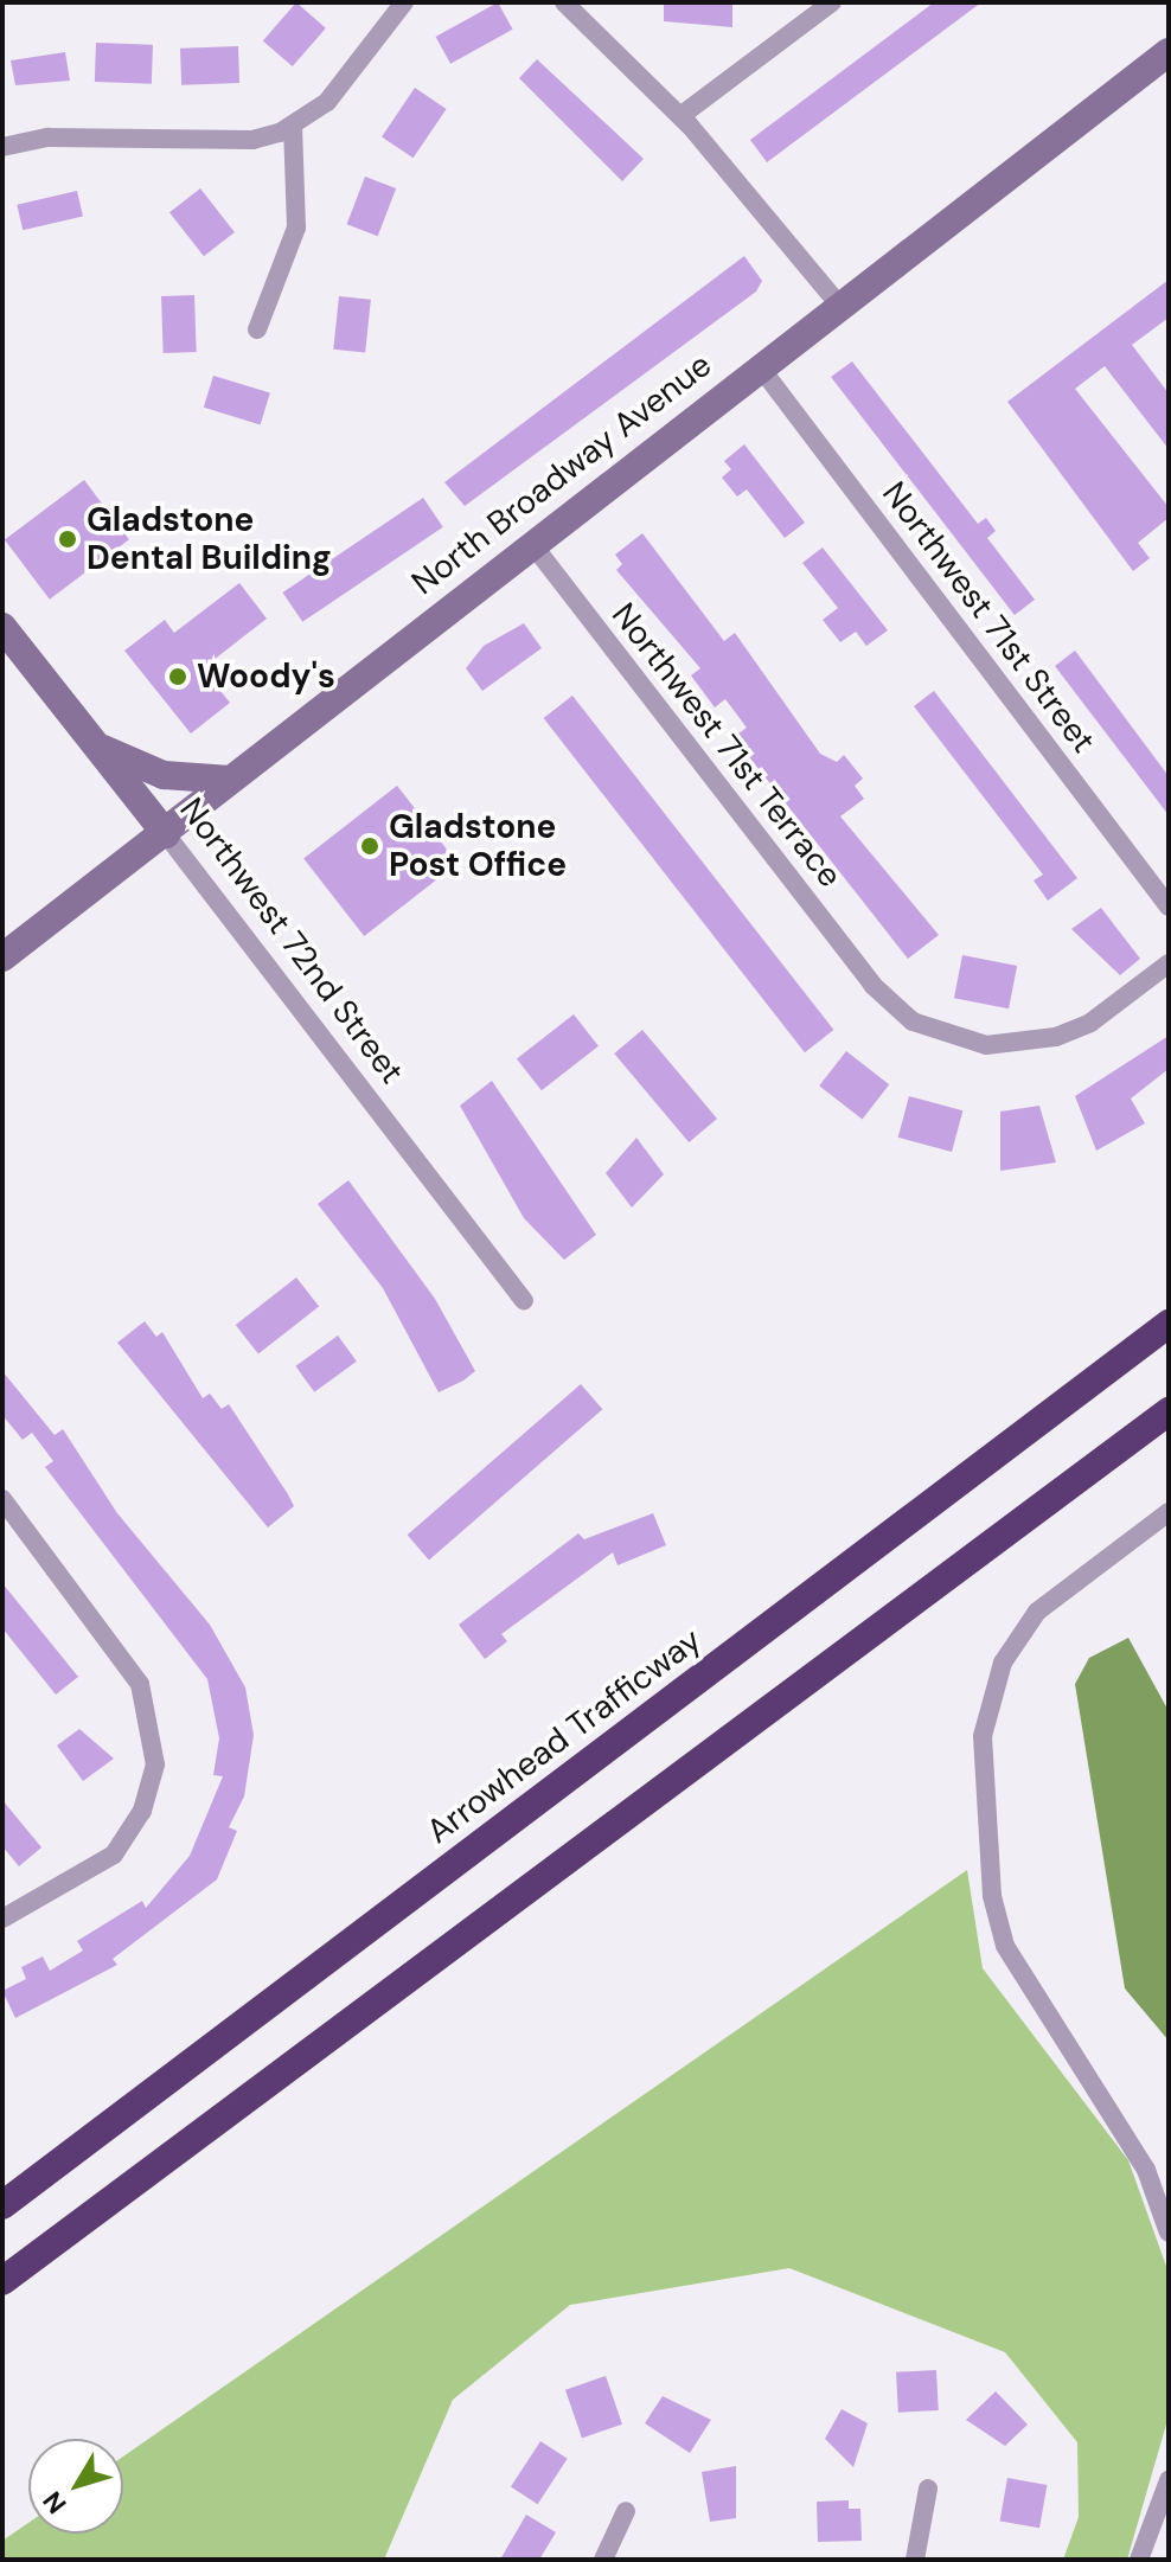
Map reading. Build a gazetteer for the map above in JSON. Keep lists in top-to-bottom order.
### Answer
{
  "streets": {
    "highway": ["Arrowhead Trafficway"],
    "main road": ["North Broadway Avenue", "Northwest 72nd Street"],
    "street": ["Northwest 71st Street", "Northwest 71st Terrace"]
  },
  "crossings": [
    ["North Broadway Avenue", "Northwest 71st Street"],
    ["North Broadway Avenue", "Northwest 71st Terrace"],
    ["North Broadway Avenue", "Northwest 72nd Street"]
  ],
  "places": ["Gladstone Dental Building", "Woody's", "Gladstone Post Office"],
  "north": "bottom left"
}
